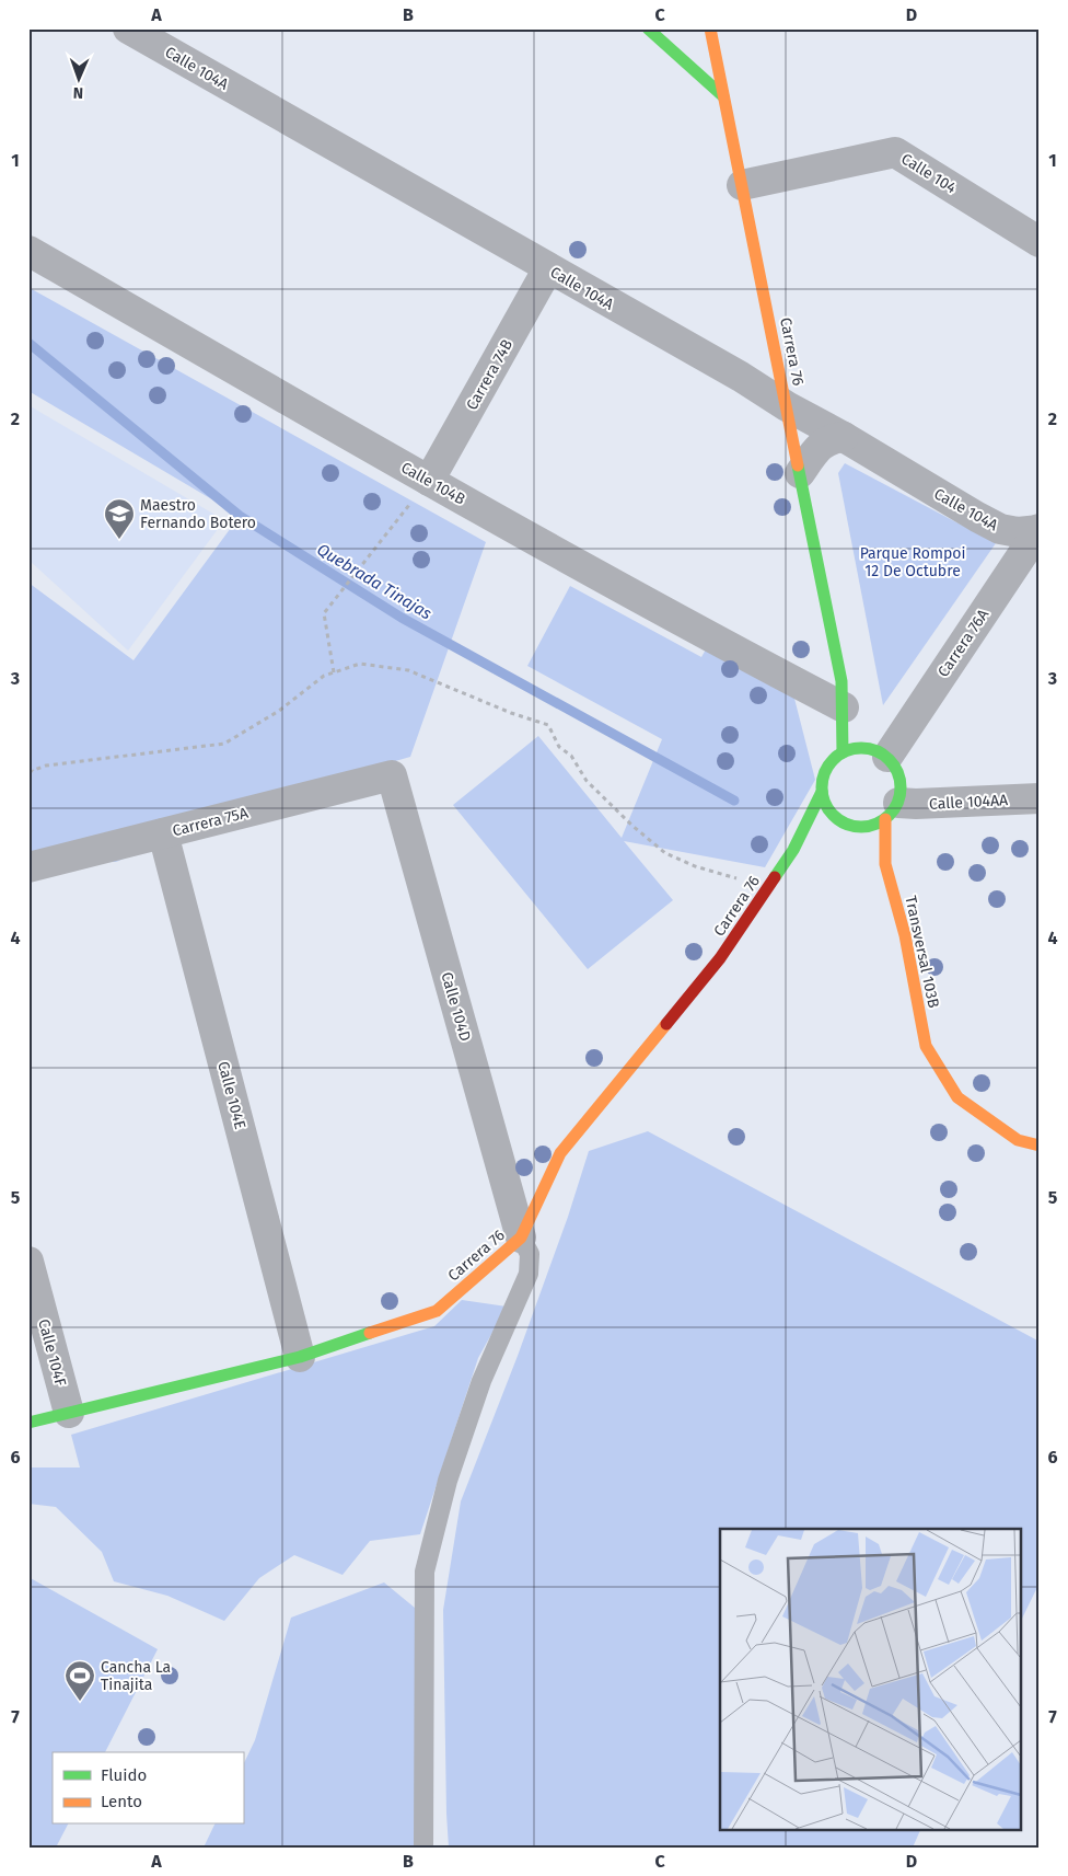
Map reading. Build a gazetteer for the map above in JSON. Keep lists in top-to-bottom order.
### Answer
{
  "streets": {
    "main road": ["Carrera 76", "Transversal 103B"],
    "street": [
      "Calle 104A",
      "Calle 104",
      "Carrera 74B",
      "Calle 104B",
      "Carrera 76A",
      "Calle 104AA",
      "Carrera 75A",
      "Calle 104D",
      "Calle 104E",
      "Calle 104F"
    ]
  },
  "crossings": [
    ["Calle 104A", "Carrera 76"],
    ["Calle 104A", "Carrera 74B"],
    ["Calle 104A", "Carrera 76A"],
    ["Calle 104", "Carrera 76"],
    ["Carrera 76", "Calle 104B"],
    ["Carrera 76", "Carrera 76A"],
    ["Carrera 76", "Calle 104AA"],
    ["Carrera 76", "Transversal 103B"],
    ["Carrera 76", "Calle 104D"],
    ["Carrera 76", "Calle 104E"],
    ["Carrera 76", "Calle 104F"],
    ["Carrera 74B", "Calle 104B"],
    ["Carrera 76A", "Calle 104AA"],
    ["Carrera 76A", "Transversal 103B"],
    ["Calle 104AA", "Transversal 103B"],
    ["Carrera 75A", "Calle 104D"],
    ["Carrera 75A", "Calle 104E"]
  ],
  "water": ["Quebrada Tinajas"],
  "parks": ["Parque Rompoi 12 De Octubre"],
  "places": {
    "school or university": ["Maestro Fernando Botero"],
    "sports": ["Cancha La Tinajita"]
  },
  "legend": ["Fluido", "Lento"],
  "north": "bottom",
  "grid": {
    "columns": [
      "A",
      "B",
      "C",
      "D"
    ],
    "rows": [
      "1",
      "2",
      "3",
      "4",
      "5",
      "6",
      "7"
    ]
  }
}
